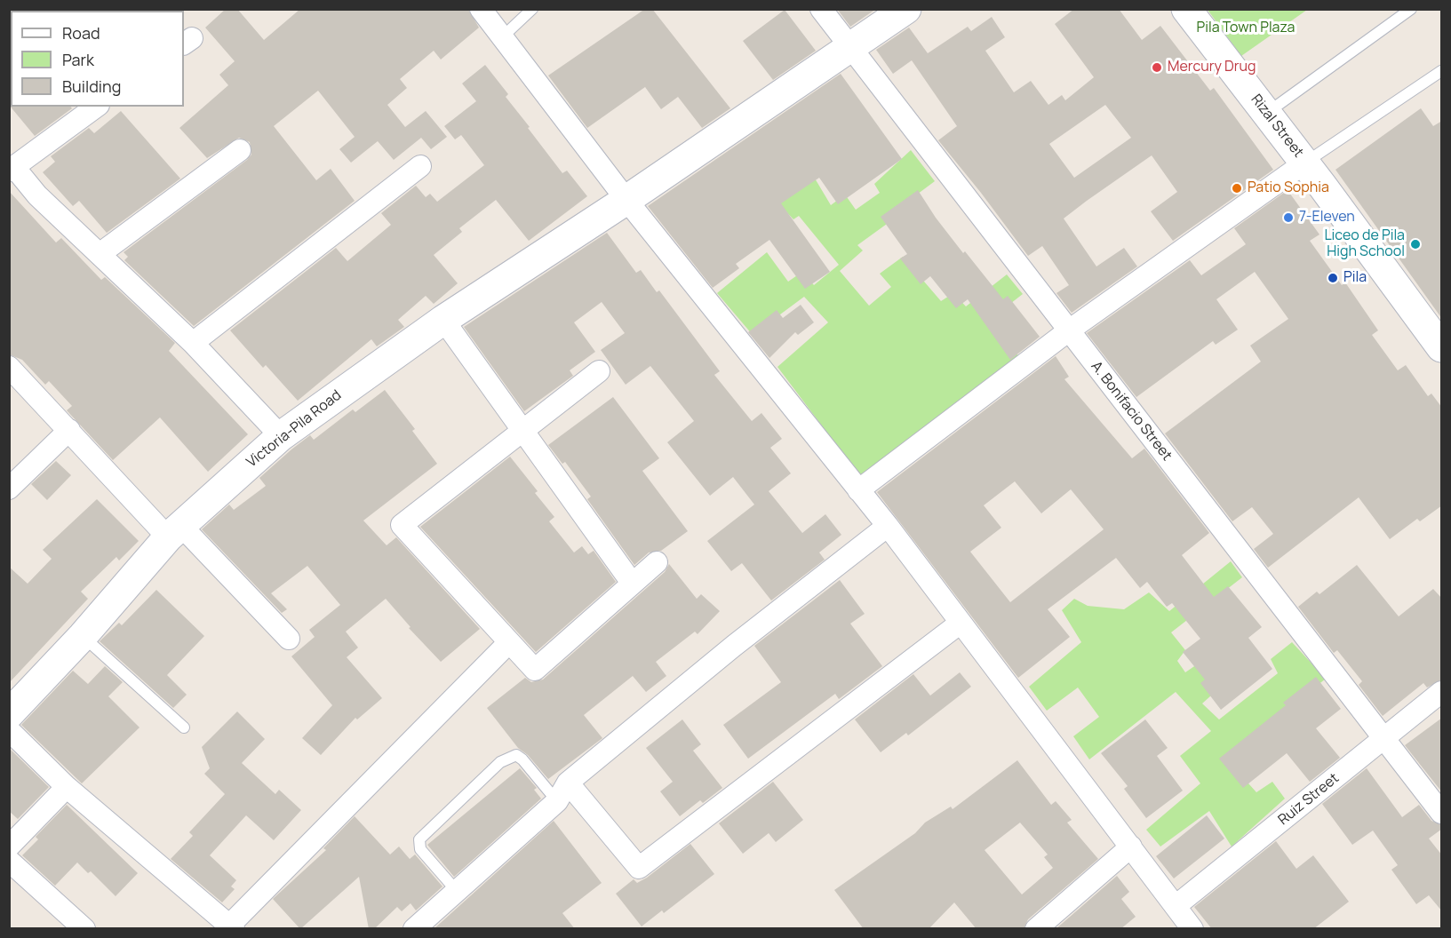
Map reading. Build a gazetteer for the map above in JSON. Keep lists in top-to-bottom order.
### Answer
{
  "streets": {
    "main road": ["Rizal Street", "Victoria-Pila Road"],
    "street": ["A. Bonifacio Street", "Ruiz Street"]
  },
  "crossings": [
    ["A. Bonifacio Street", "Victoria-Pila Road"],
    ["A. Bonifacio Street", "Ruiz Street"]
  ],
  "parks": ["Pila Town Plaza"],
  "places": [
    "Mercury Drug",
    "Patio Sophia",
    "7-Eleven",
    "Liceo de Pila High School",
    "Pila"
  ],
  "legend": ["Road", "Park", "Building"]
}
